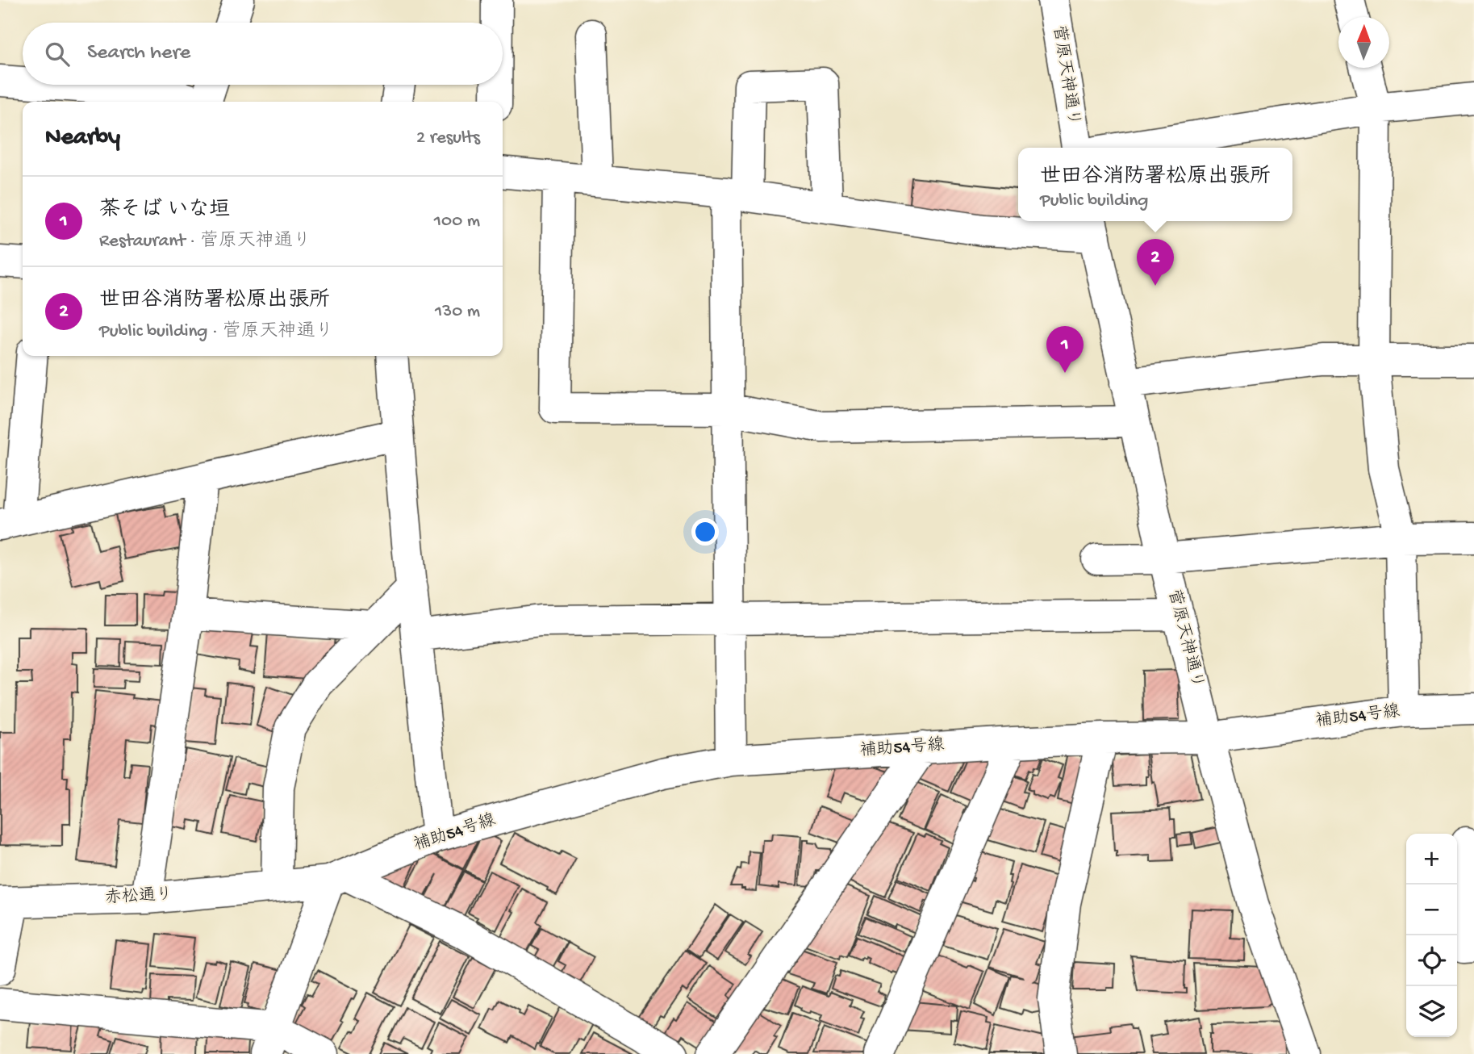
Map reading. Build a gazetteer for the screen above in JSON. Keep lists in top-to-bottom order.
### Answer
{
  "streets": {
    "street": ["菅原天神通り", "補助54号線", "赤松通り"]
  },
  "crossings": [
    ["菅原天神通り", "補助54号線"],
    ["補助54号線", "赤松通り"]
  ],
  "north": "top",
  "page": {
    "search": "Search here",
    "heading": ["Nearby", "2 results"],
    "popup": ["世田谷消防署松原出張所", "Public building"],
    "list": [
      {
        "mark": "1",
        "name": "茶そば いな垣",
        "note": "Restaurant · 菅原天神通り",
        "value": "100 m"
      },
      {
        "mark": "2",
        "name": "世田谷消防署松原出張所",
        "note": "Public building · 菅原天神通り",
        "value": "130 m"
      }
    ],
    "pins": ["2", "1"],
    "map_buttons": ["+", "−"]
  }
}
